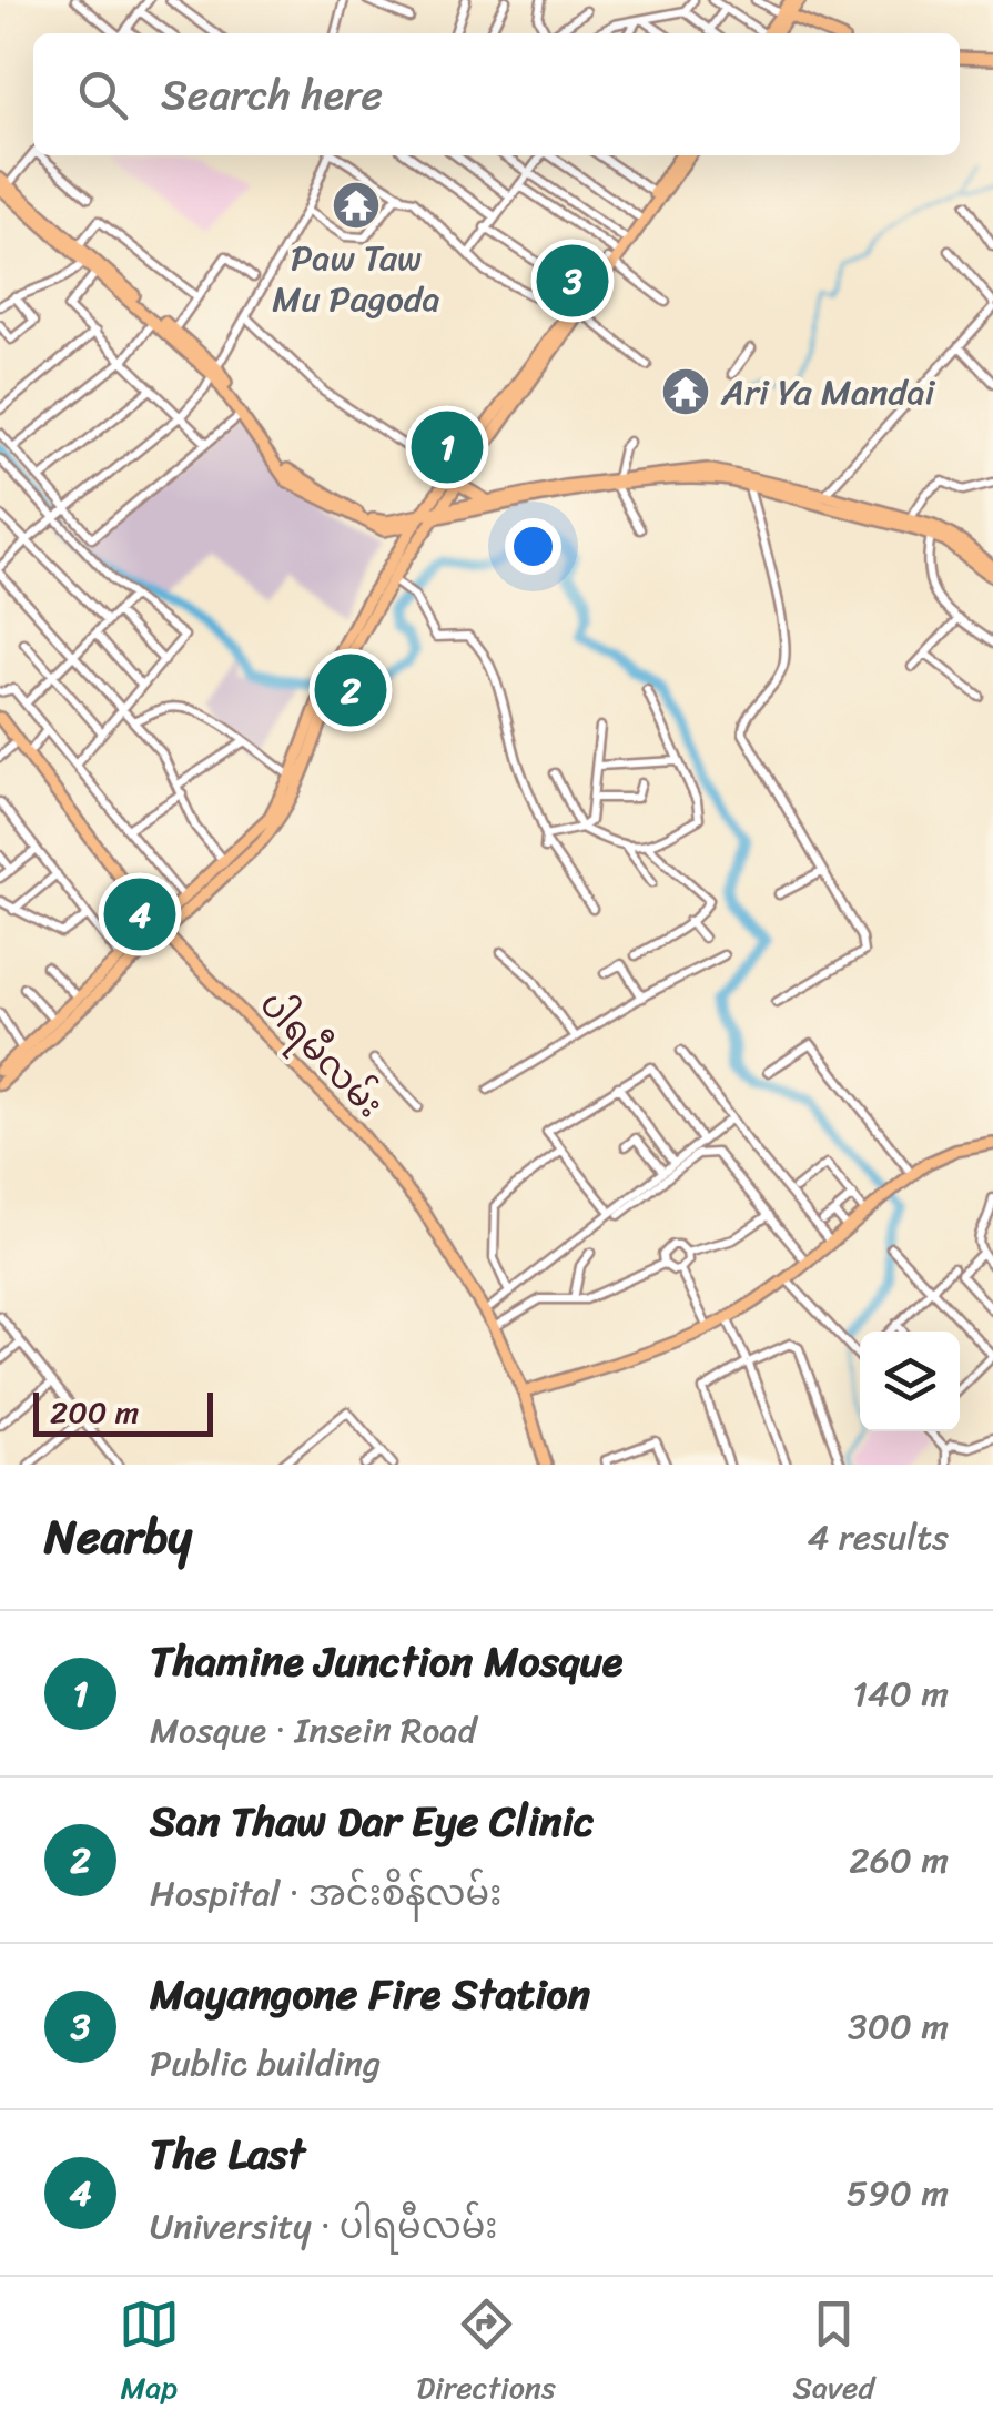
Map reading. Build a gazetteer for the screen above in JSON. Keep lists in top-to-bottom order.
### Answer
{
  "streets": {
    "main road": ["ပါရမီလမ်း"]
  },
  "places": {
    "temple": ["Paw Taw Mu Pagoda", "Ari Ya Mandai"]
  },
  "scale_bar": "200 m",
  "page": {
    "search": "Search here",
    "pins": [
      "3",
      "1",
      "2",
      "4"
    ],
    "scale": "200 m",
    "heading": ["Nearby", "4 results"],
    "list": [
      {
        "mark": "1",
        "name": "Thamine Junction Mosque",
        "note": "Mosque · Insein Road",
        "value": "140 m"
      },
      {
        "mark": "2",
        "name": "San Thaw Dar Eye Clinic",
        "note": "Hospital · အင်းစိန်လမ်း",
        "value": "260 m"
      },
      {
        "mark": "3",
        "name": "Mayangone Fire Station",
        "note": "Public building",
        "value": "300 m"
      },
      {
        "mark": "4",
        "name": "The Last",
        "note": "University · ပါရမီလမ်း",
        "value": "590 m"
      }
    ],
    "nav": ["Map", "Directions", "Saved"]
  }
}
